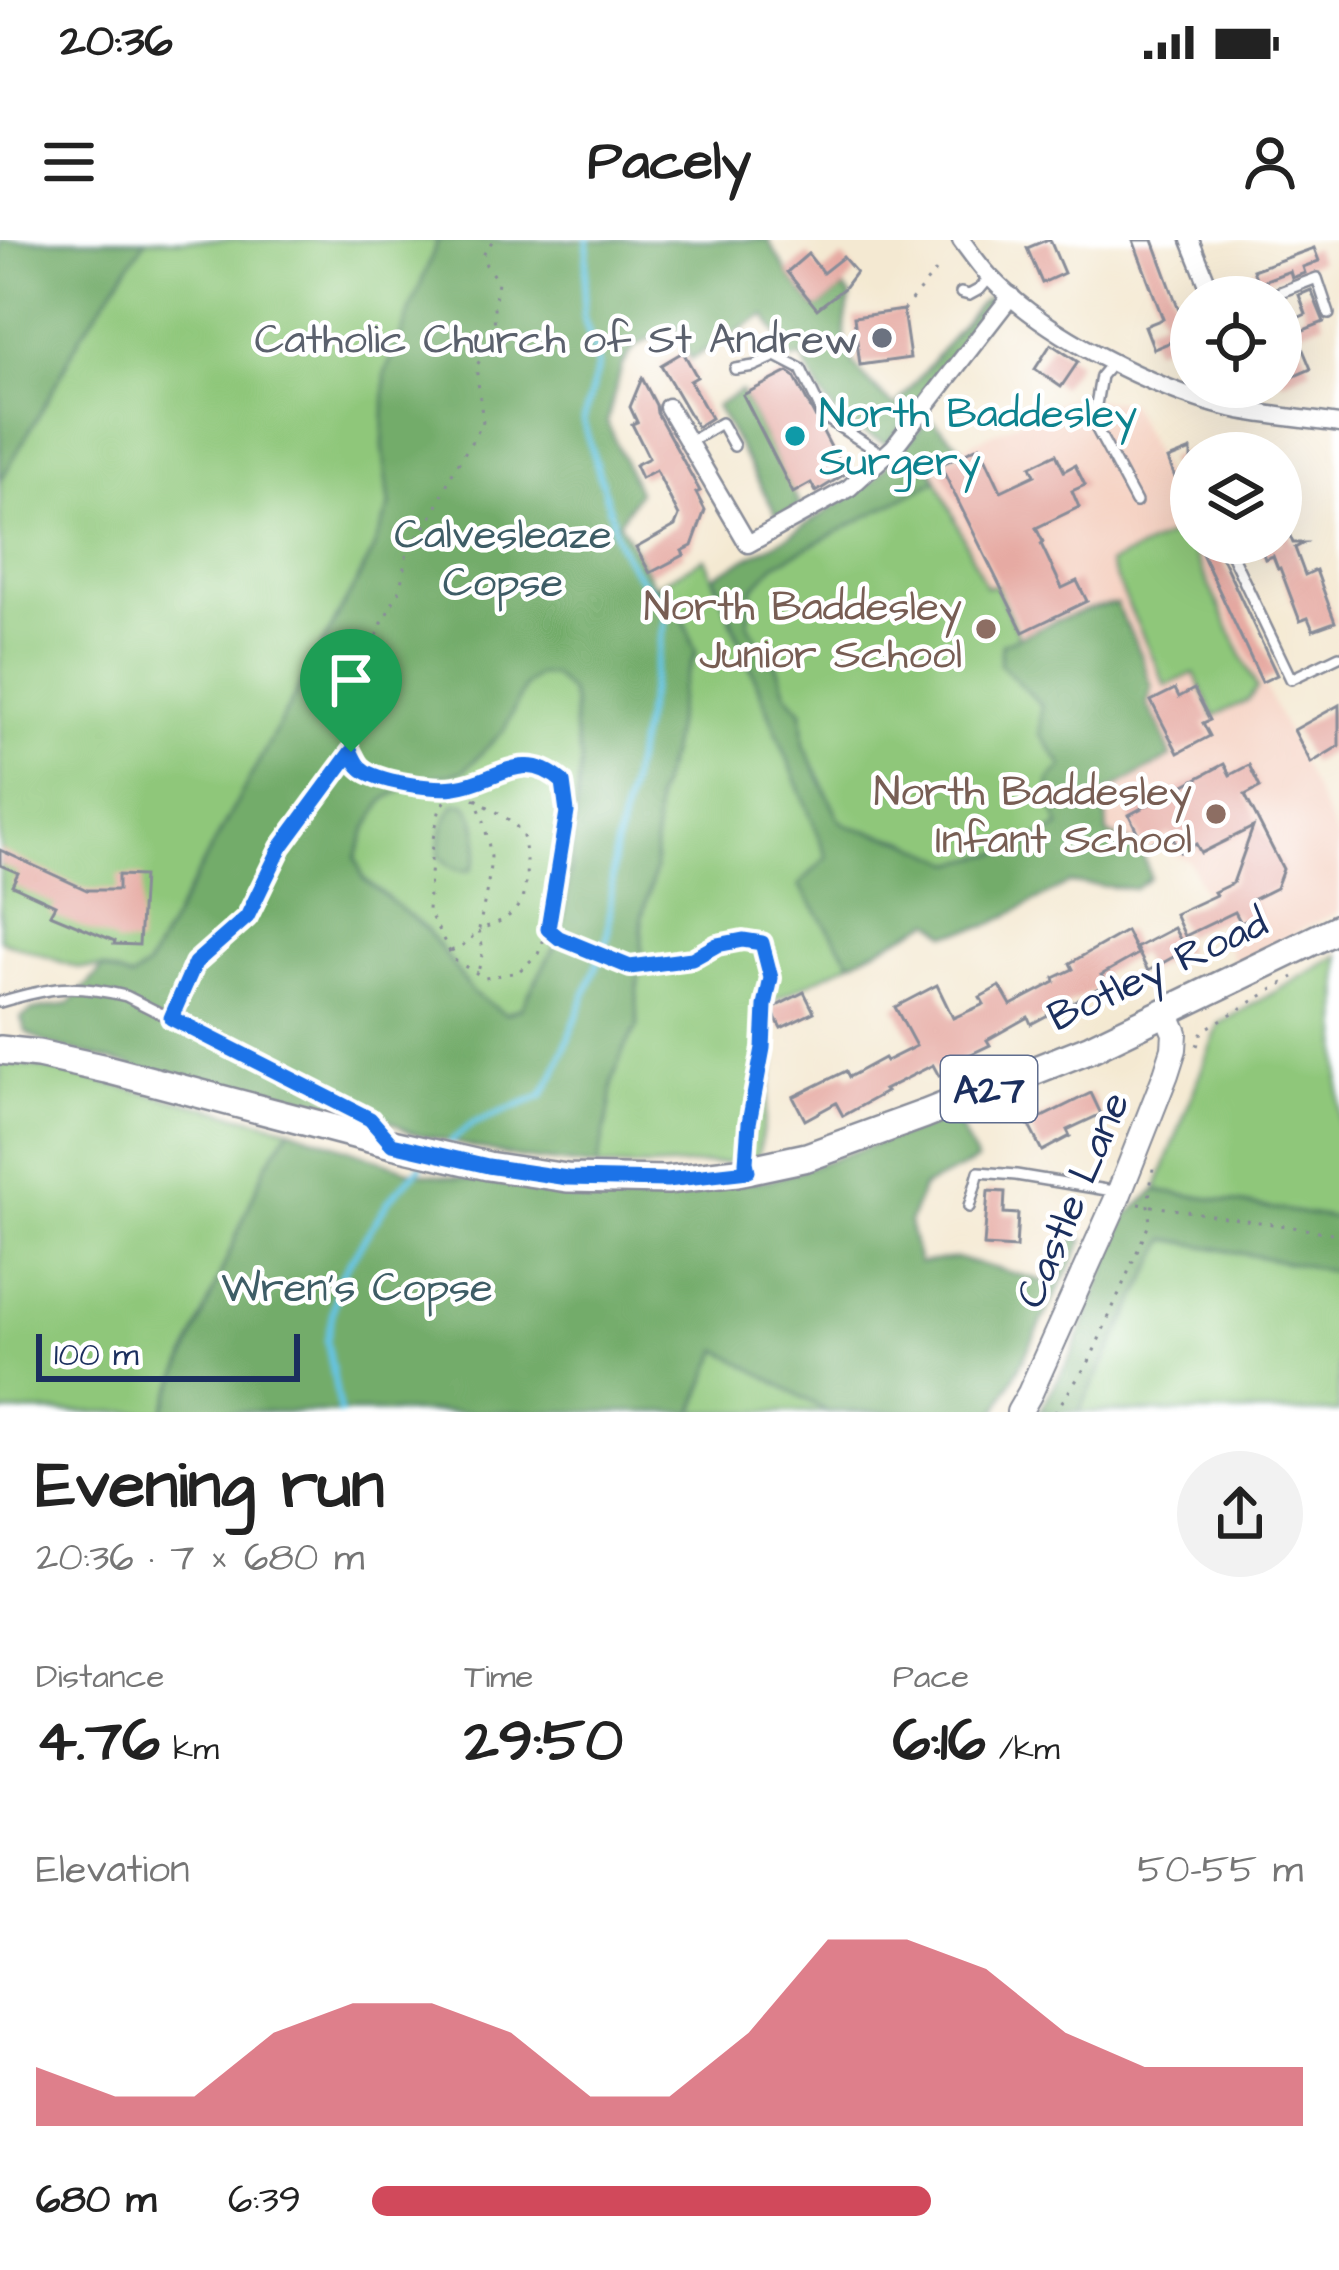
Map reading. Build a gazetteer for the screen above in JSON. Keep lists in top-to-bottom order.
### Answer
{
  "streets": {
    "main road": ["Botley Road", "A27"],
    "street": ["Castle Lane"]
  },
  "crossings": [
    ["Botley Road", "A27"],
    ["Botley Road", "Castle Lane"]
  ],
  "parks": ["Calvesleaze Copse", "Wren's Copse"],
  "places": [
    "Catholic Church of St Andrew",
    "North Baddesley Surgery",
    "North Baddesley Junior School",
    "North Baddesley Infant School"
  ],
  "scale_bar": "100 m",
  "page": {
    "status": "20:36",
    "header": "Pacely",
    "scale": "100 m",
    "heading": ["Evening run", "20:36 · 7 × 680 m"],
    "stats": [
      ["Distance", "4.76 km"],
      ["Time", "29:50"],
      ["Pace", "6:16 /km"]
    ],
    "chart": ["Elevation", "50–55 m"],
    "list": [
      {
        "name": "680 m",
        "note": "6:39"
      }
    ]
  }
}
